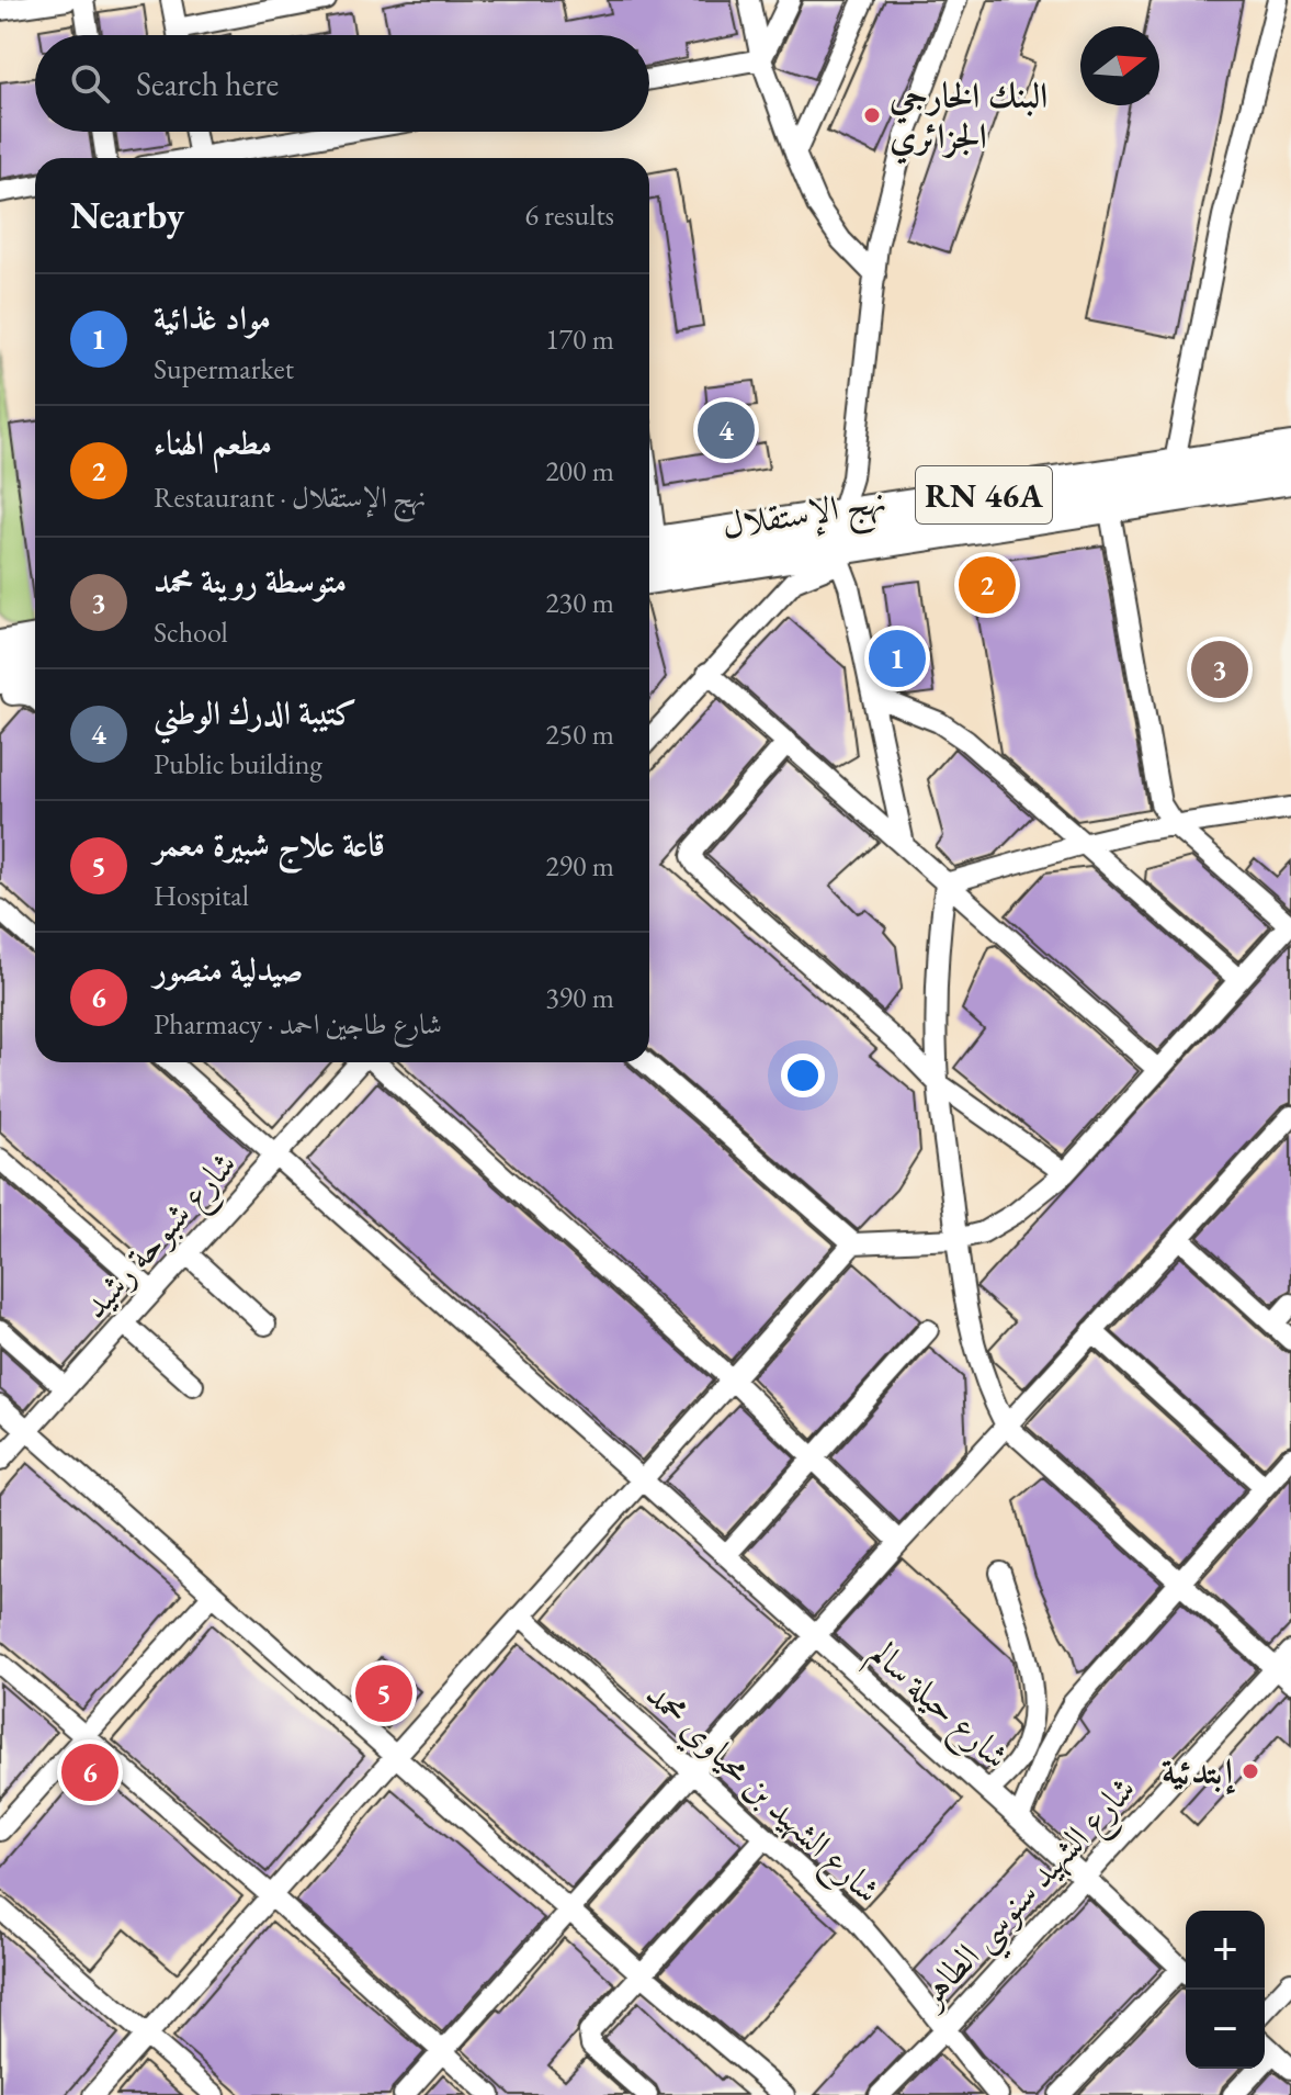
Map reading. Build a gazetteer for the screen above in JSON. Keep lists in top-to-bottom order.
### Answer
{
  "streets": {
    "main road": ["RN 46A", "نهج الإستقلال"],
    "street": [
      "شارع شبوحة رشيد",
      "شارع حيلة سالم",
      "شارع الشهيد بن محياوي محمد",
      "شارع الشهيد سنوسي الطاهر"
    ]
  },
  "crossings": [
    ["شارع شبوحة رشيد", "شارع حيلة سالم"],
    ["شارع حيلة سالم", "شارع الشهيد سنوسي الطاهر"],
    ["شارع الشهيد بن محياوي محمد", "شارع الشهيد سنوسي الطاهر"]
  ],
  "places": ["البنك الخارجي الجزائري", "إبتدئية"],
  "north": "right",
  "page": {
    "search": "Search here",
    "heading": ["Nearby", "6 results"],
    "list": [
      {
        "mark": "1",
        "name": "مواد غذائية",
        "note": "Supermarket",
        "value": "170 m"
      },
      {
        "mark": "2",
        "name": "مطعم الهناء",
        "note": "Restaurant · نهج الإستقلال",
        "value": "200 m"
      },
      {
        "mark": "3",
        "name": "متوسطة روينة محمد",
        "note": "School",
        "value": "230 m"
      },
      {
        "mark": "4",
        "name": "كتيبة الدرك الوطني",
        "note": "Public building",
        "value": "250 m"
      },
      {
        "mark": "5",
        "name": "قاعة علاج شبيرة معمر",
        "note": "Hospital",
        "value": "290 m"
      },
      {
        "mark": "6",
        "name": "صيدلية منصور",
        "note": "Pharmacy · شارع طاجين احمد",
        "value": "390 m"
      }
    ],
    "pins": [
      "4",
      "2",
      "1",
      "3",
      "5",
      "6"
    ],
    "map_buttons": ["+", "−"]
  }
}
